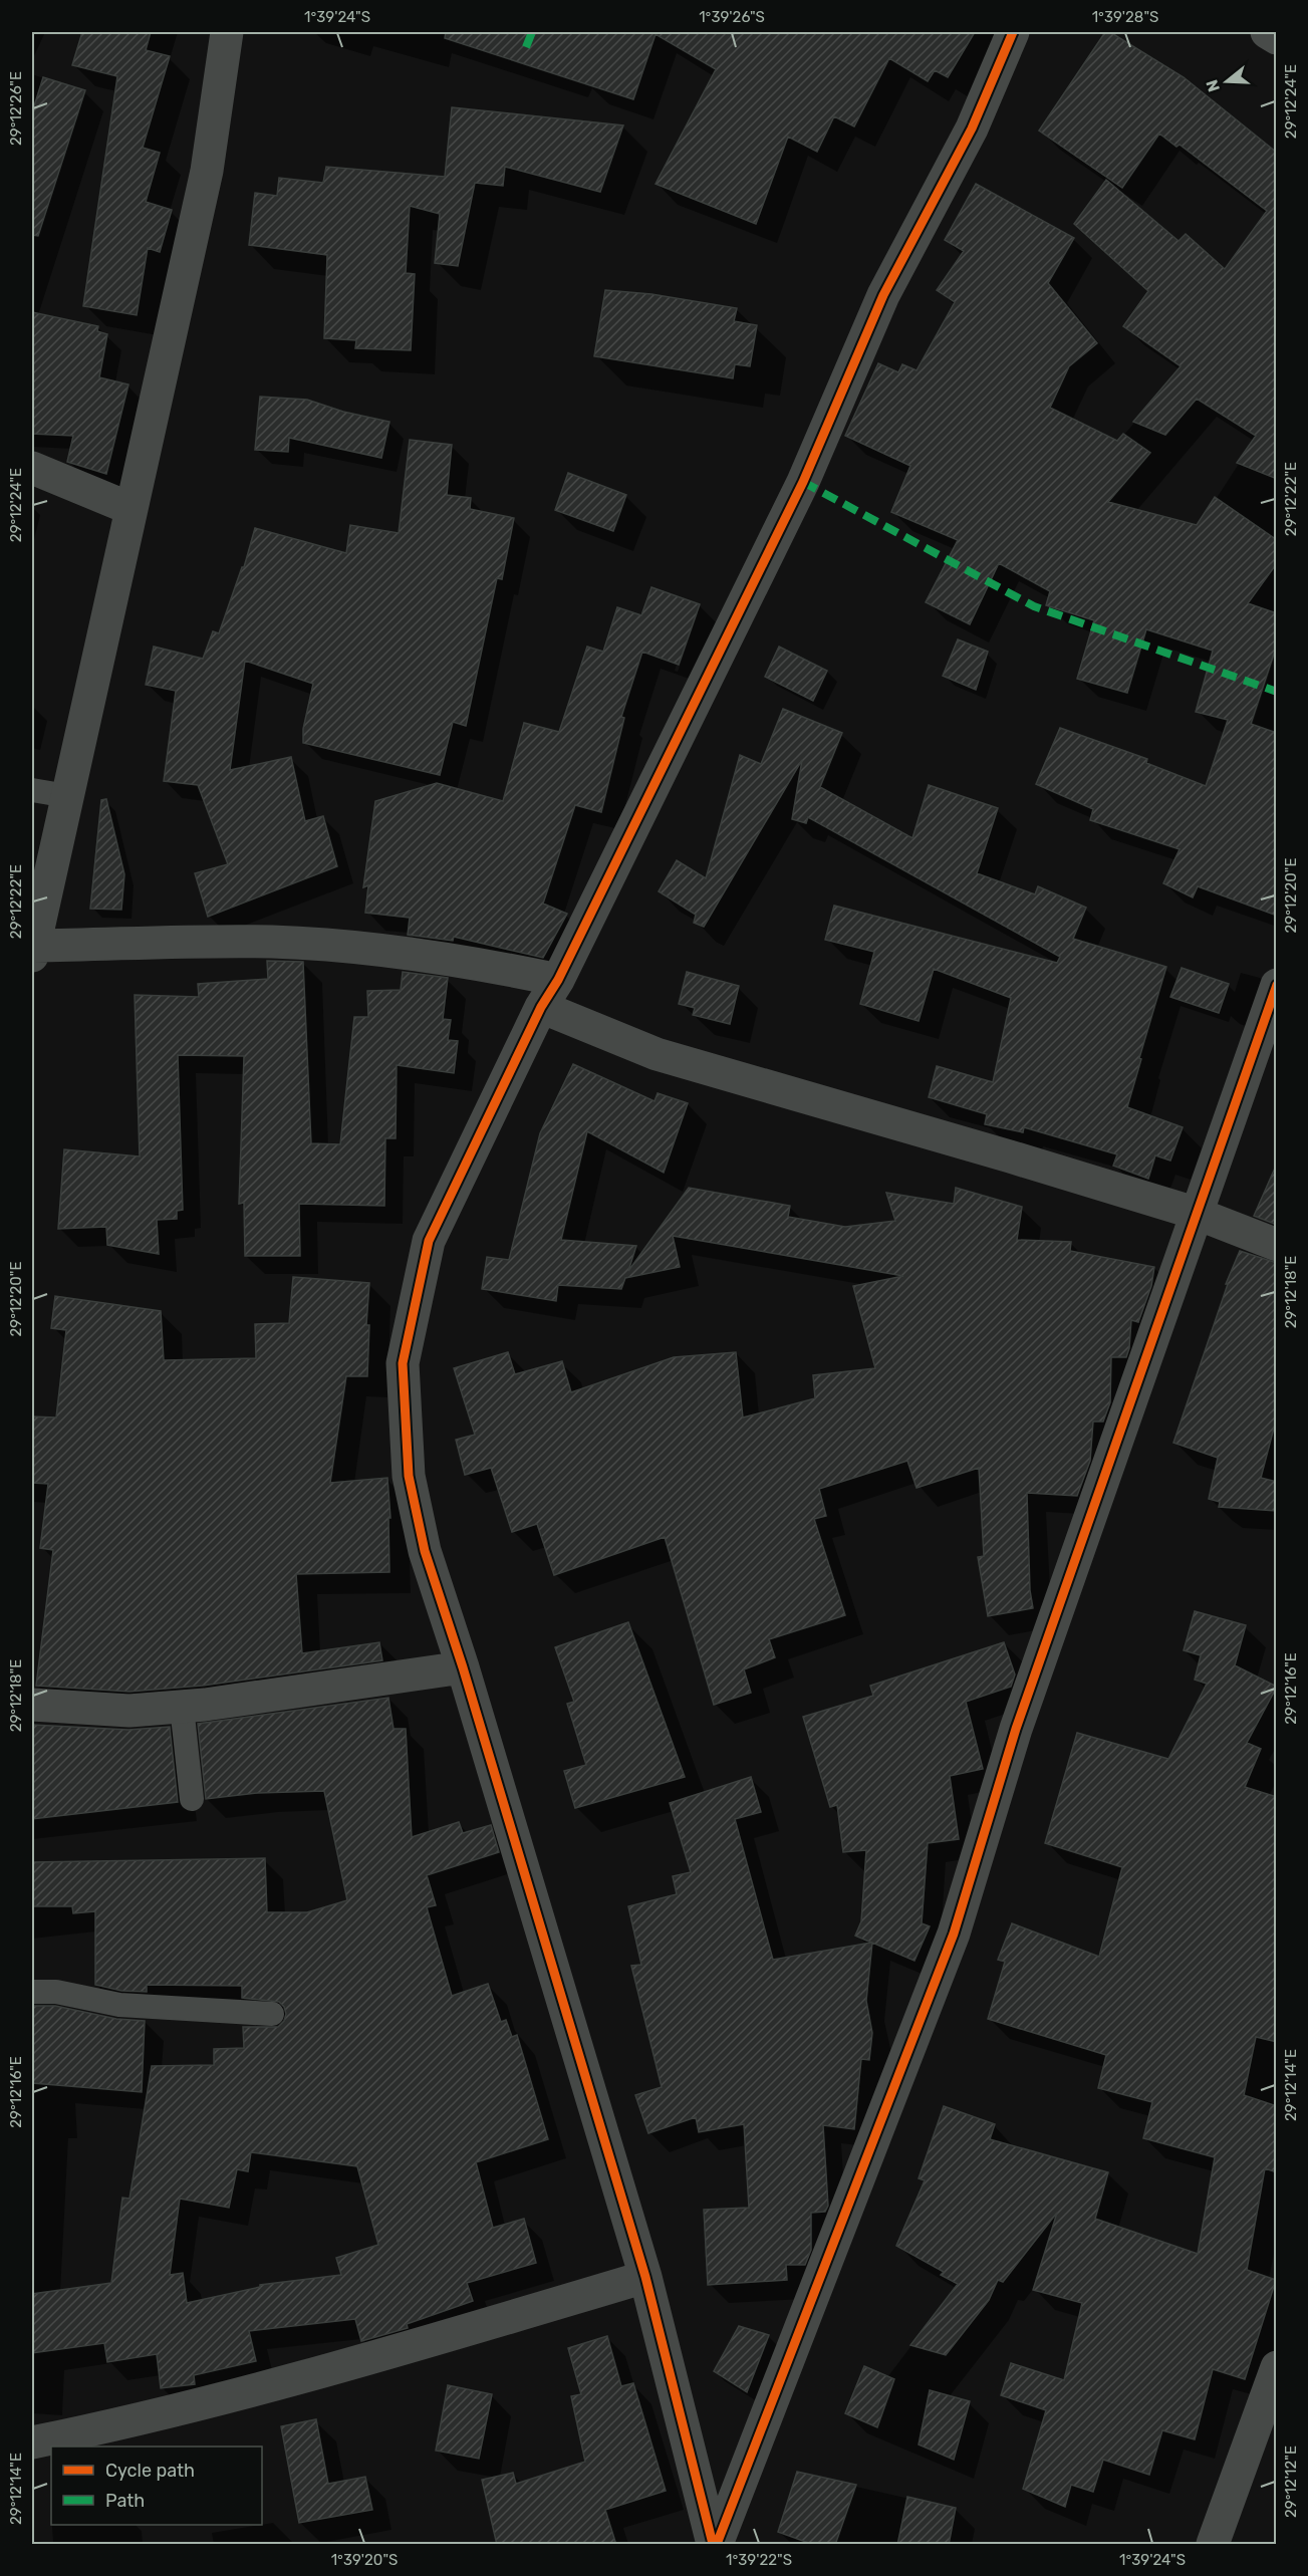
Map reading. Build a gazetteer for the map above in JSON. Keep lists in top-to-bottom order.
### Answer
{
  "legend": ["Cycle path", "Path"],
  "north": "left",
  "coordinates": [
    "1°39'24\"S",
    "1°39'26\"S",
    "1°39'28\"S",
    "29°12'24\"E",
    "29°12'26\"E",
    "29°12'22\"E",
    "29°12'20\"E",
    "29°12'18\"E",
    "29°12'16\"E",
    "29°12'14\"E",
    "29°12'12\"E",
    "1°39'20\"S",
    "1°39'22\"S"
  ]
}
